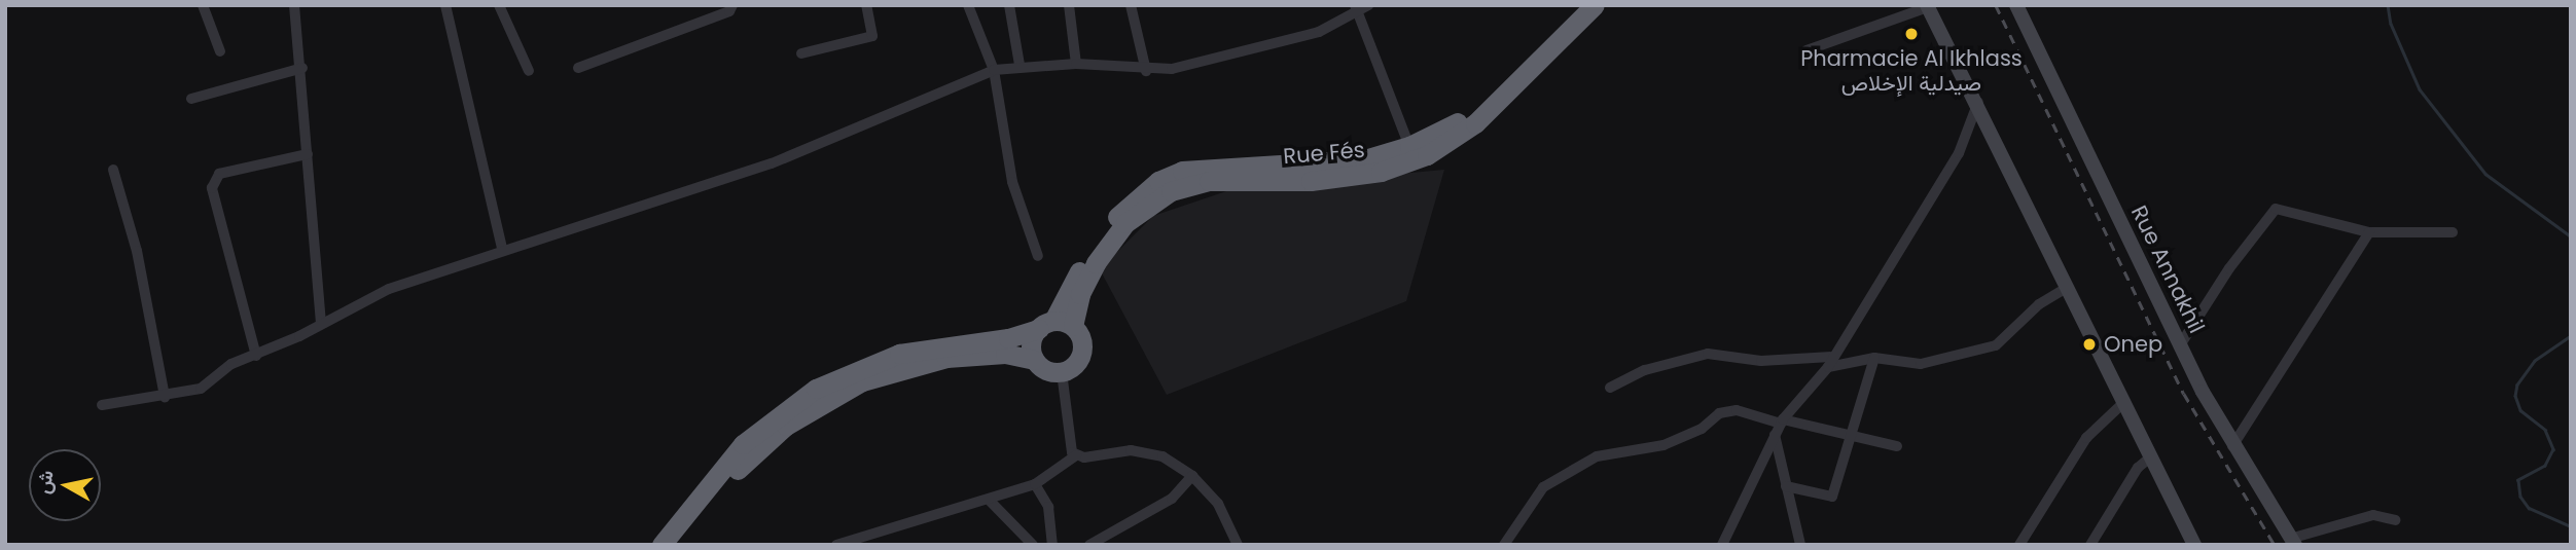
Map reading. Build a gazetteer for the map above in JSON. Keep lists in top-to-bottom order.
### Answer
{
  "streets": {
    "highway": ["Rue Fés"],
    "main road": ["Rue Annakhil"]
  },
  "places": ["Pharmacie Al Ikhlass صيدلية الإخلاص", "Onep"],
  "north": "left"
}
